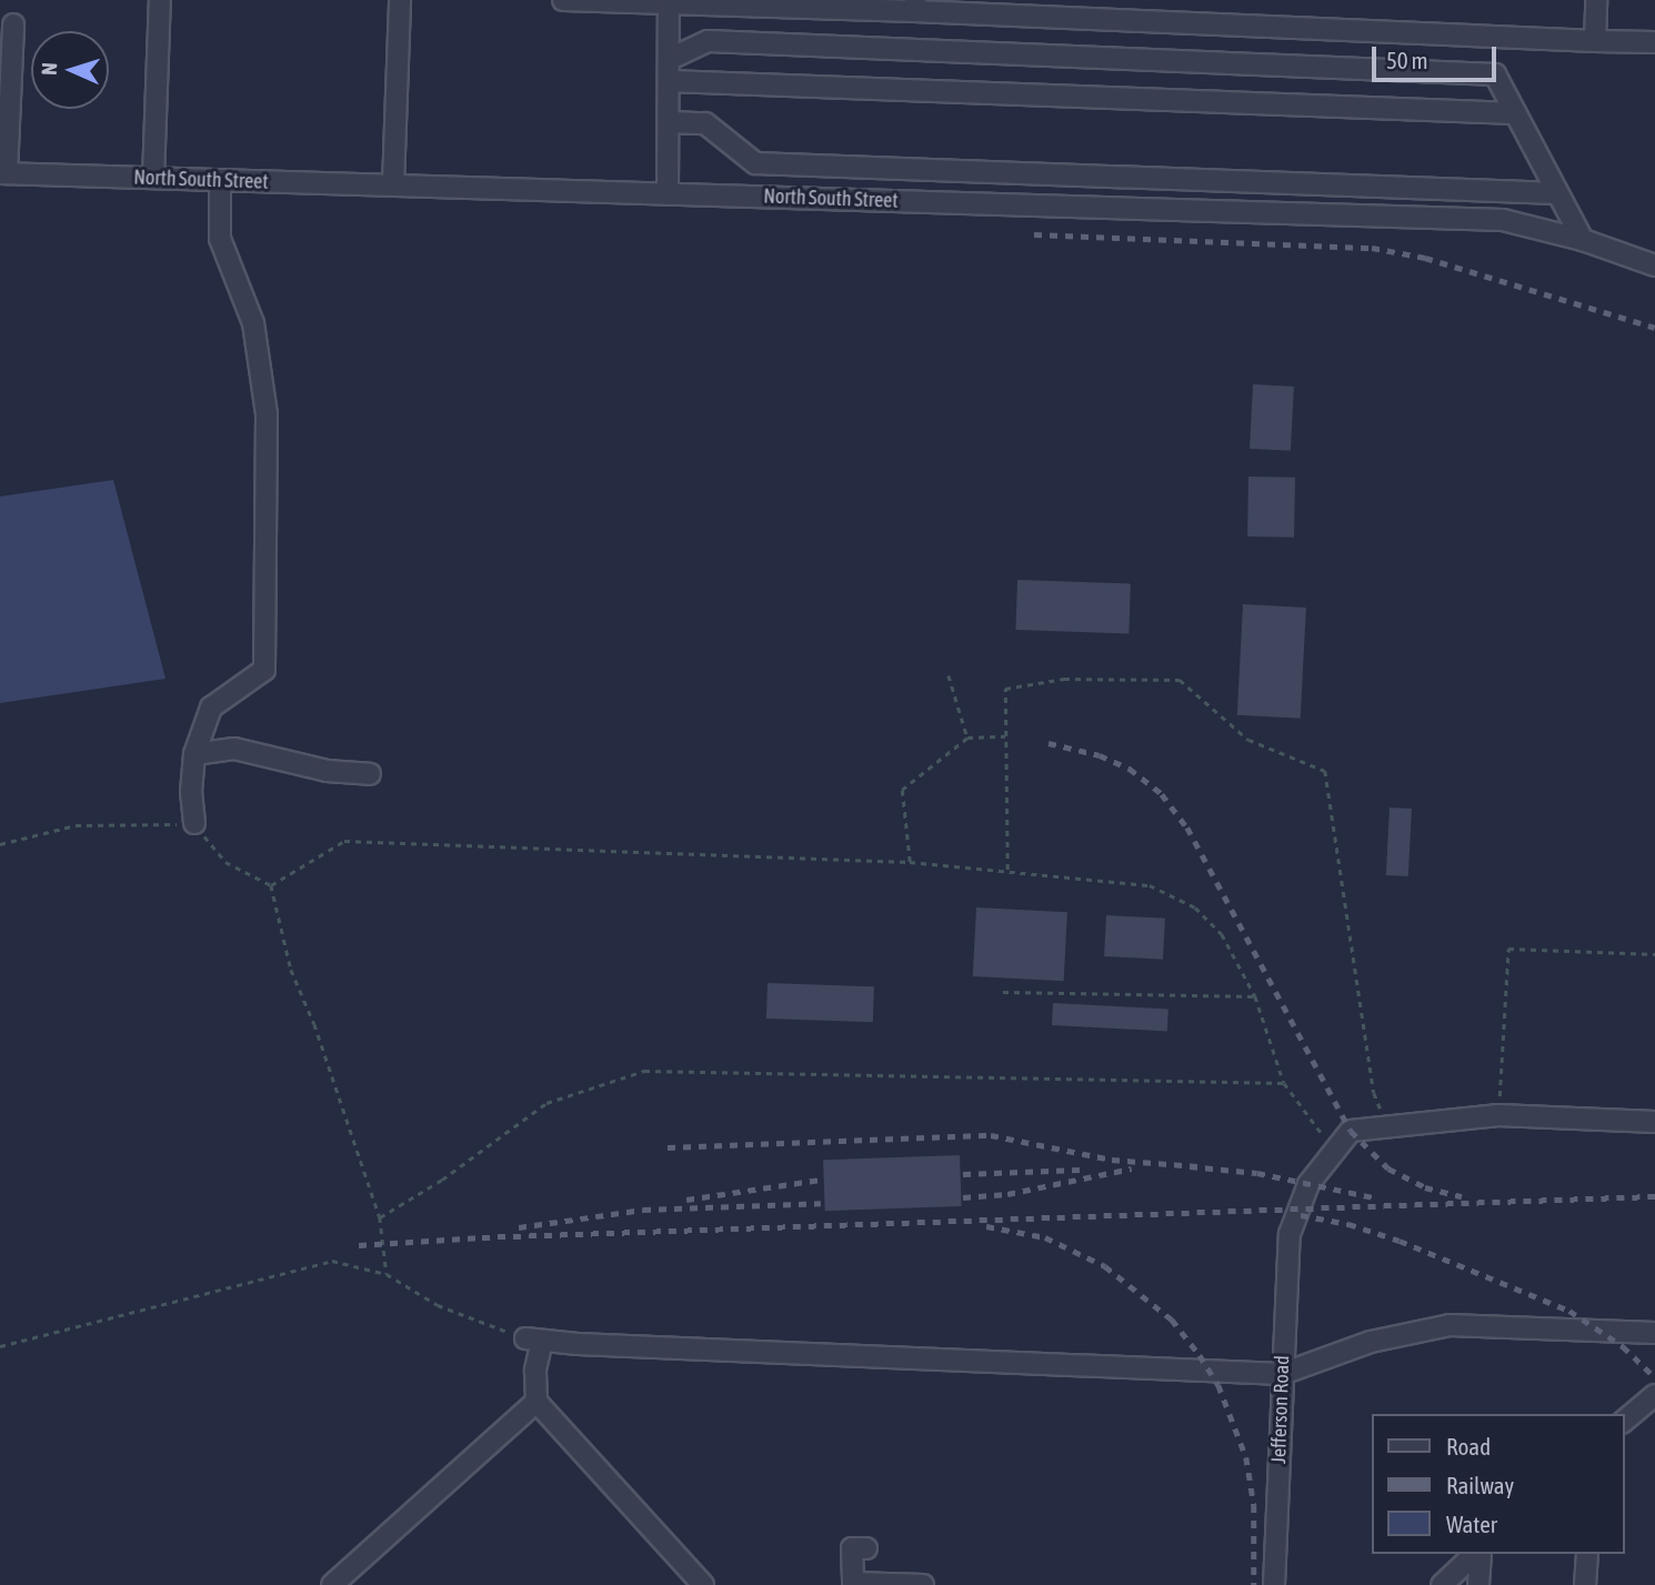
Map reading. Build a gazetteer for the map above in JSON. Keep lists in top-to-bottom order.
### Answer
{
  "streets": {
    "lane": ["North South Street", "Jefferson Road"]
  },
  "legend": ["Road", "Railway", "Water"],
  "scale_bar": "50 m",
  "north": "left"
}
